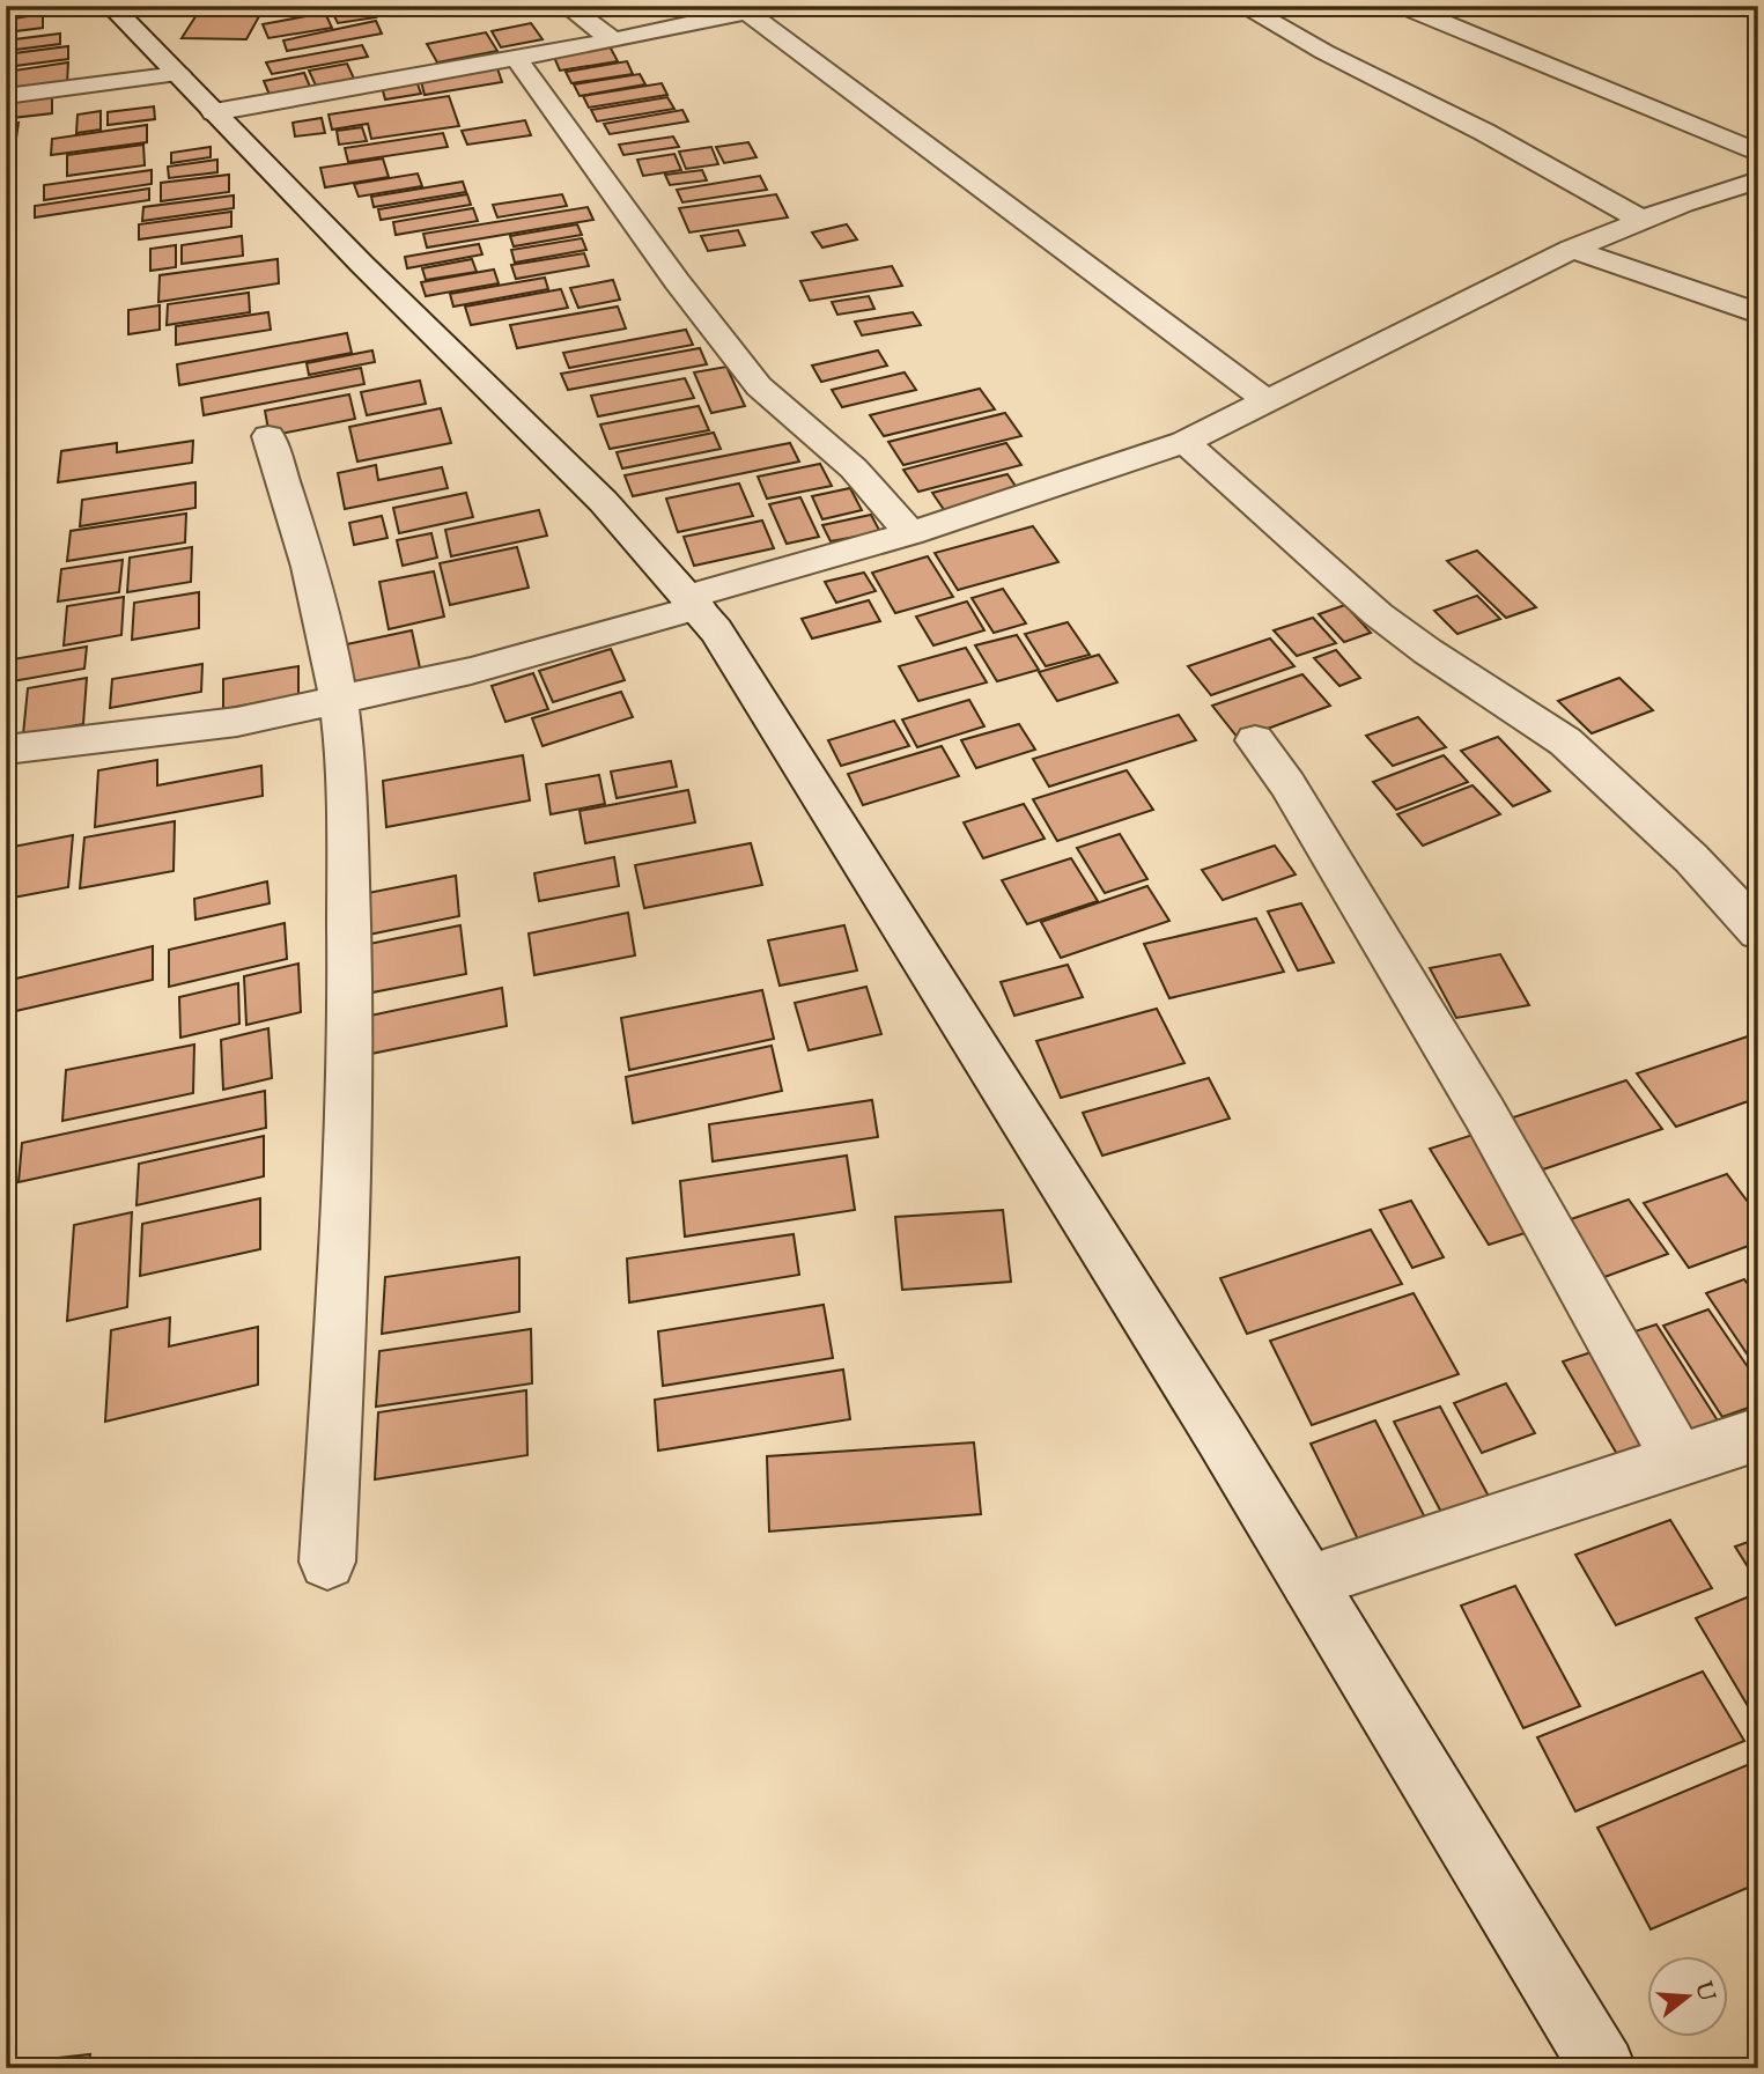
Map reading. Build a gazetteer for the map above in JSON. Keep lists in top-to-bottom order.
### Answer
{
  "north": "right"
}
